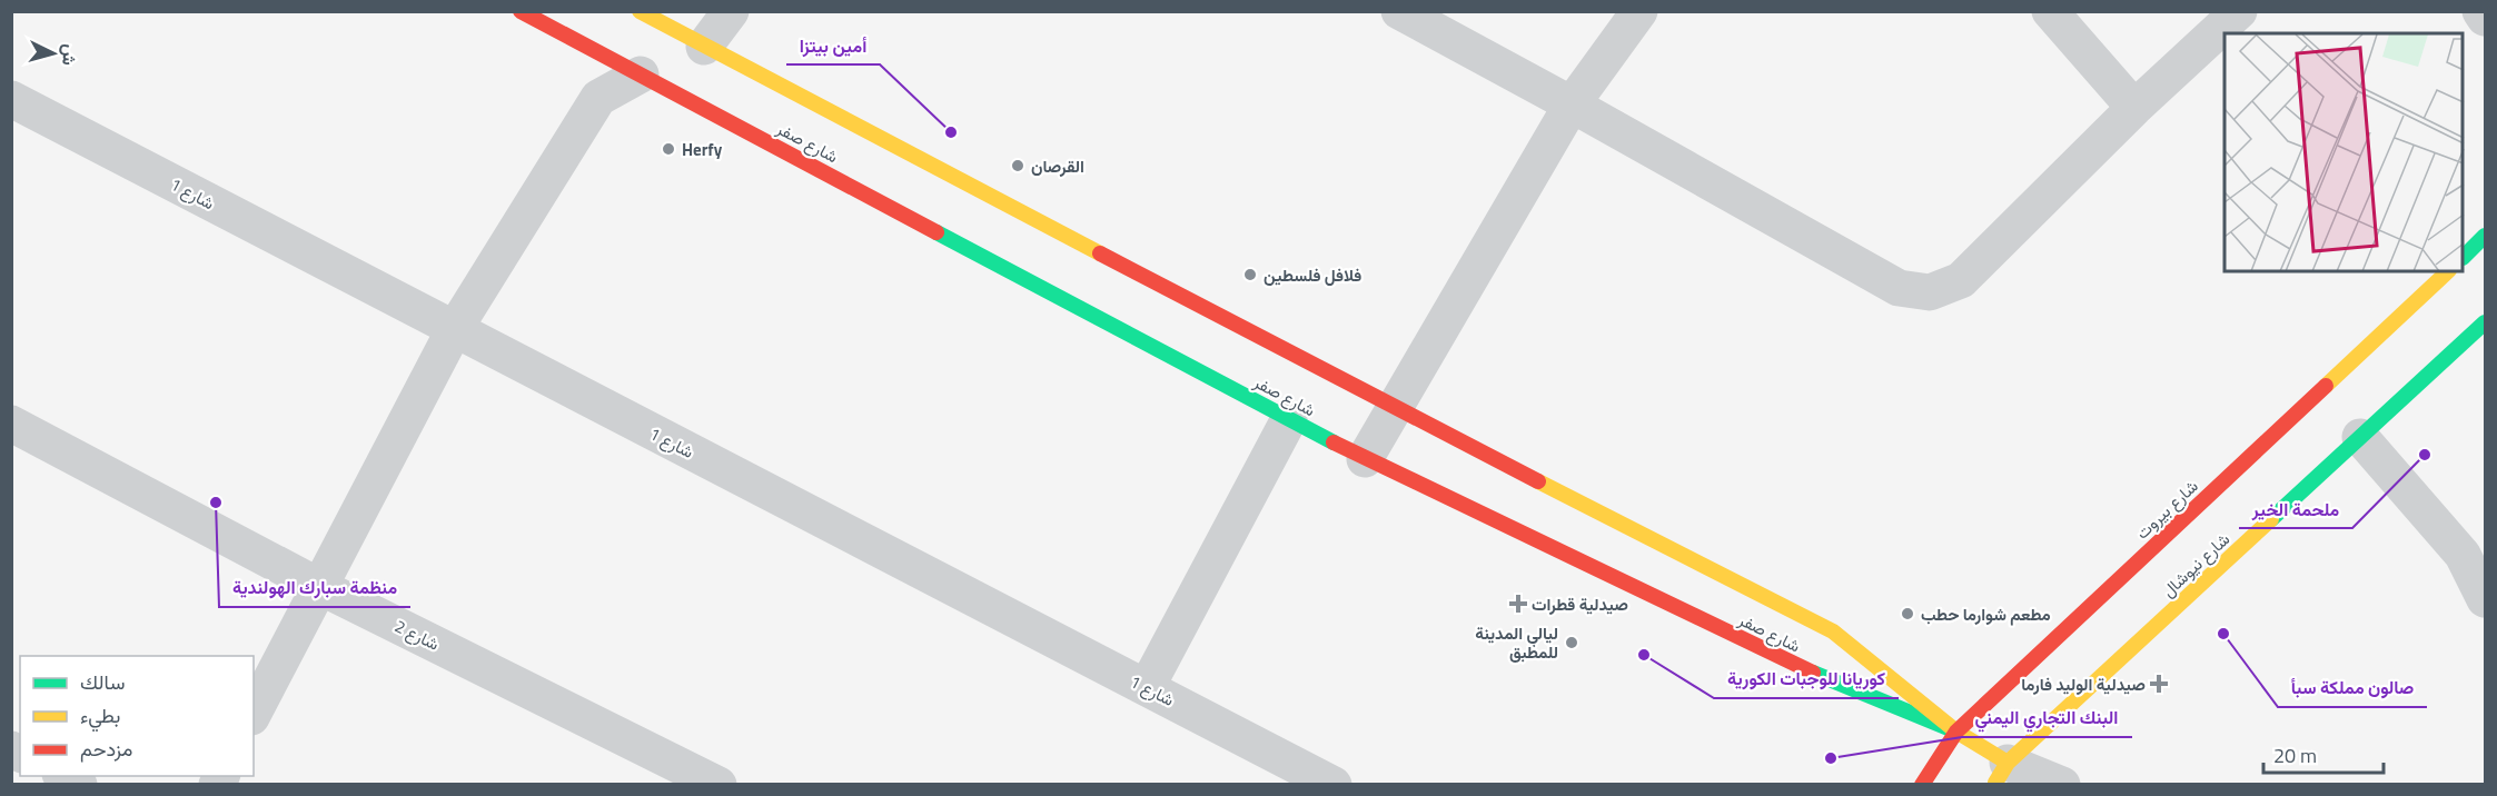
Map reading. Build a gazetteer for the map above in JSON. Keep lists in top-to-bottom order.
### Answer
{
  "streets": {
    "street": [
      "شارع صفر",
      "شارع 1",
      "شارع بيروت",
      "شارع نيوشال",
      "شارع 2"
    ]
  },
  "crossings": [
    ["شارع صفر", "شارع بيروت"]
  ],
  "places": {
    "other": [
      "أمين بيتزا",
      "Herfy",
      "القرصان",
      "فلافل فلسطين",
      "ملحمة الخير",
      "منظمة سبارك الهولندية",
      "مطعم شوارما حطب",
      "صالون مملكة سبأ",
      "ليالي المدينة للمطبق",
      "كوريانا للوجبات الكورية",
      "البنك التجاري اليمني"
    ],
    "health": ["صيدلية قطرات", "صيدلية الوليد فارما"]
  },
  "legend": ["سالك", "بطيء", "مزدحم"],
  "scale_bar": "20 m",
  "north": "right"
}
